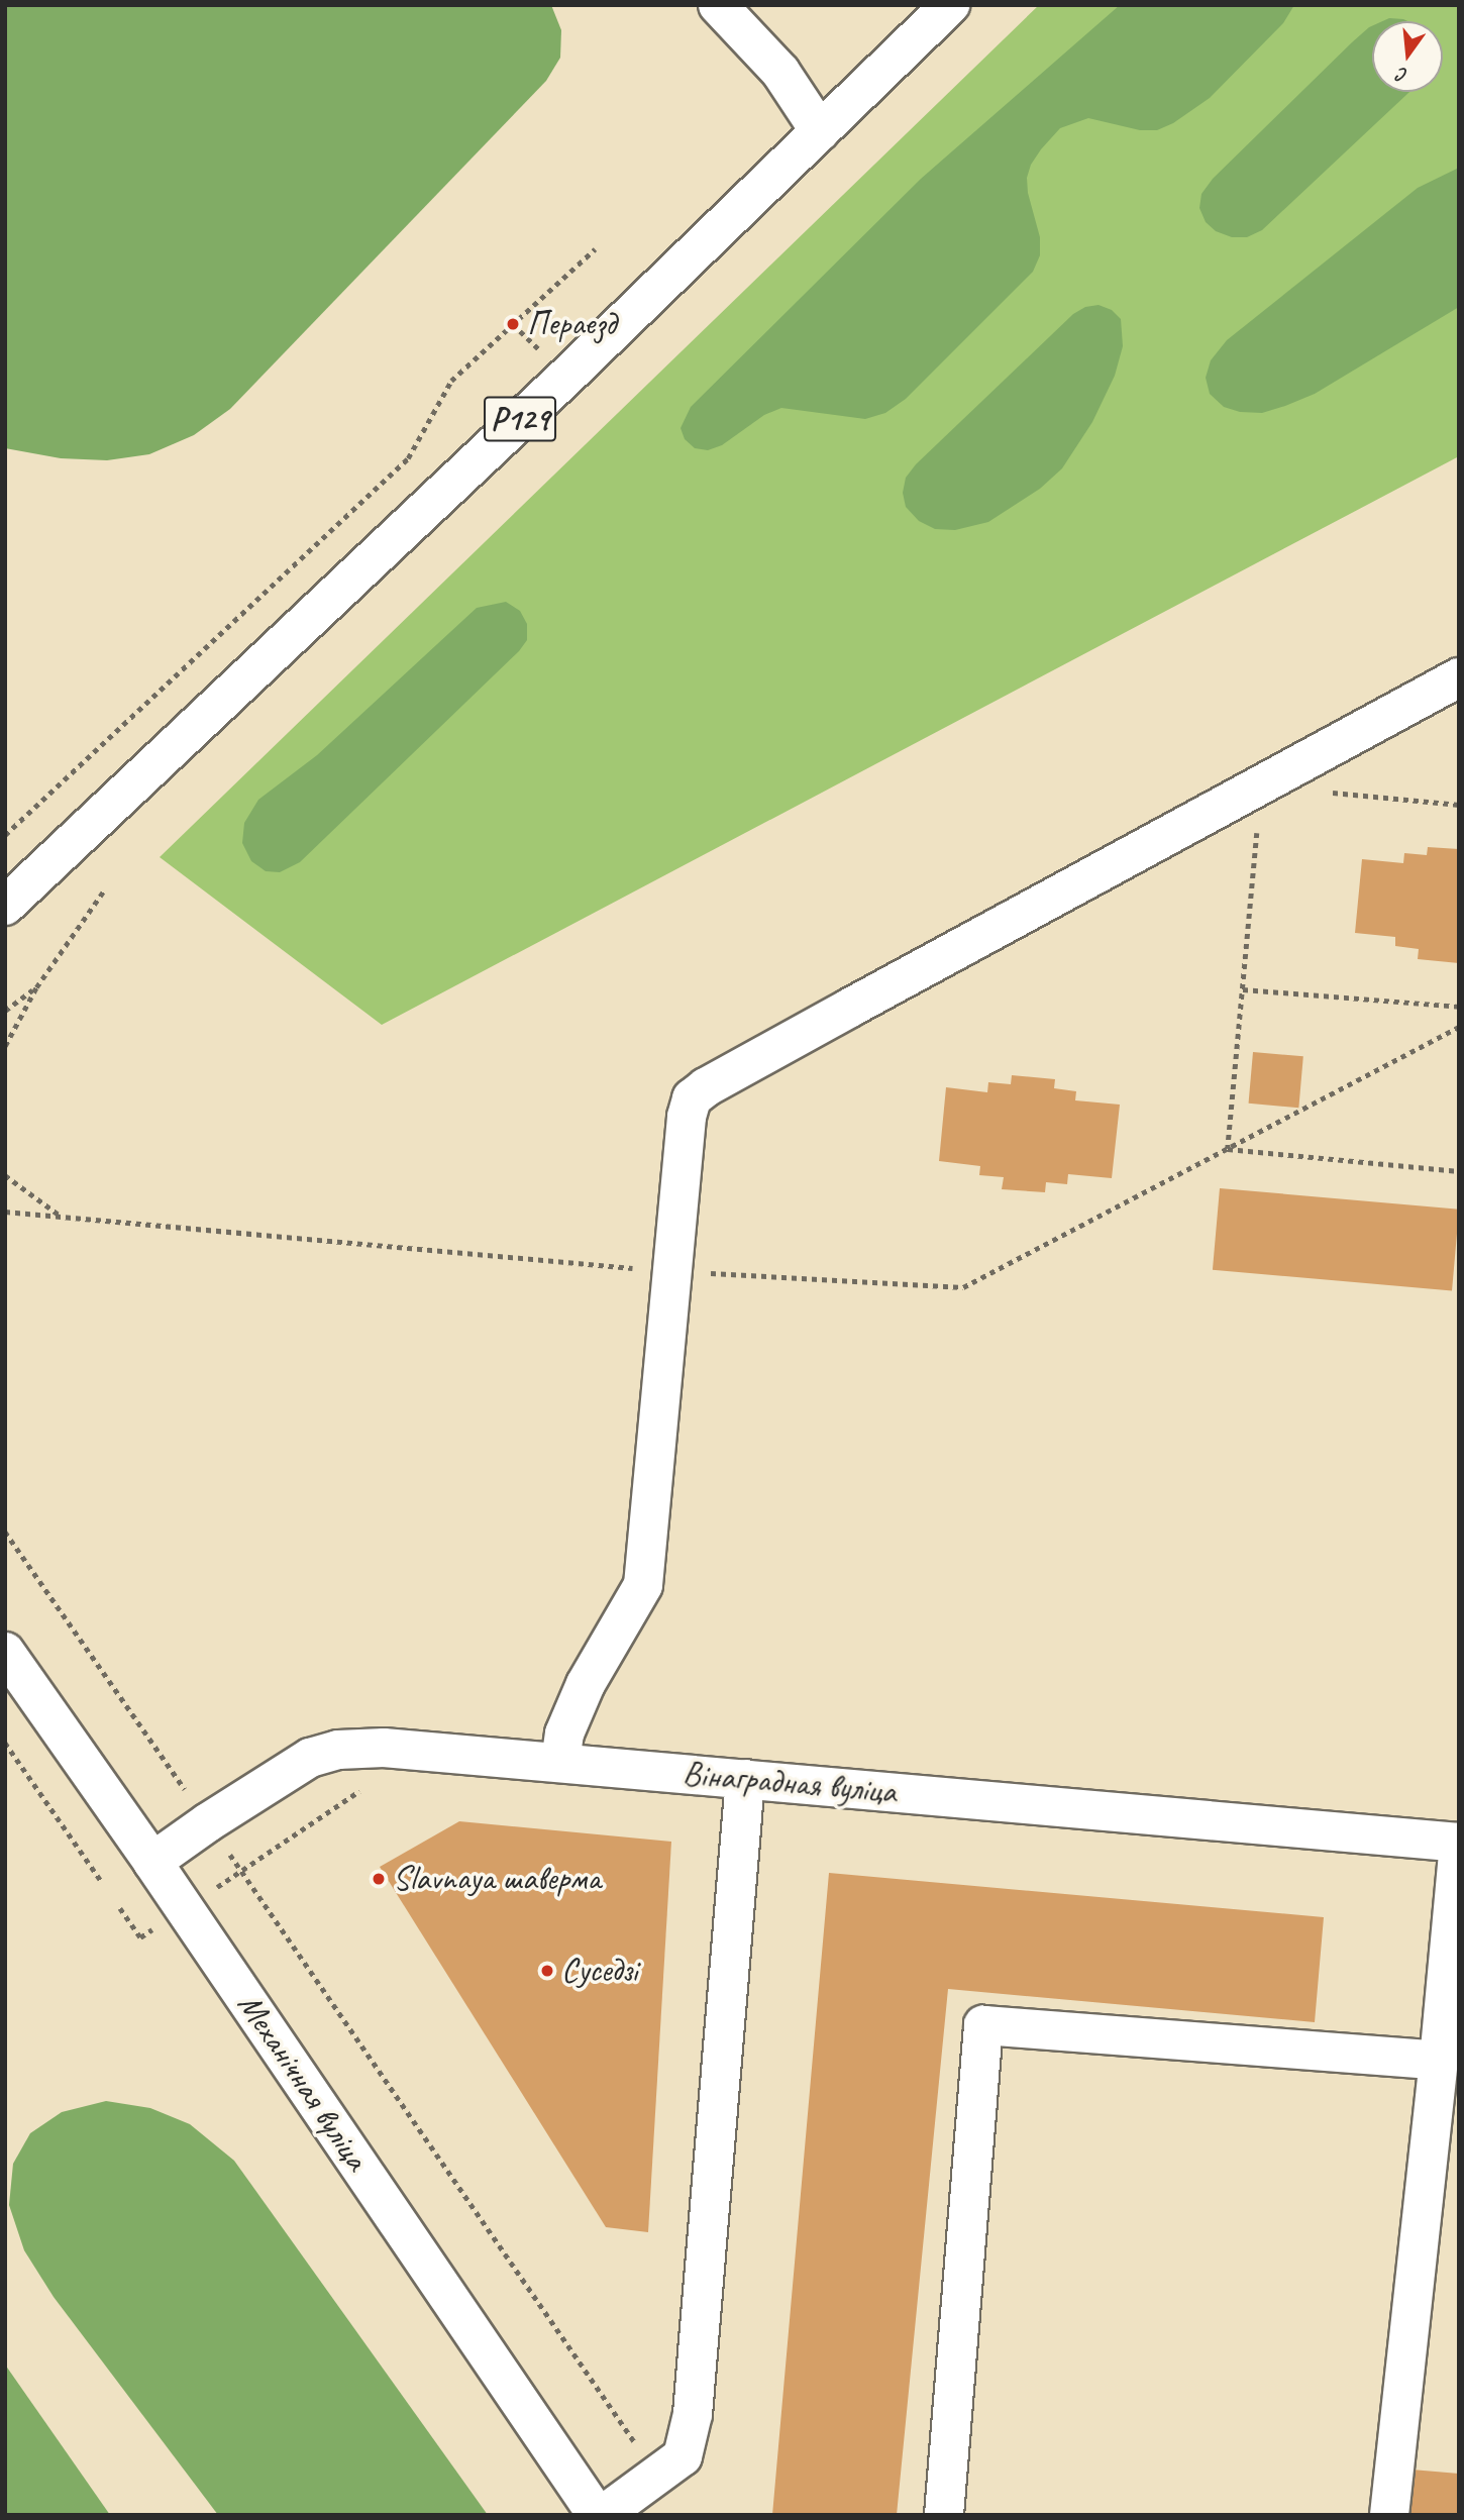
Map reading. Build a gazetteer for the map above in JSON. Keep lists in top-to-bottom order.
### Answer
{
  "streets": {
    "street": ["Р129", "Вінаградная вуліца", "Механічная вуліца"]
  },
  "crossings": [
    ["Вінаградная вуліца", "Механічная вуліца"]
  ],
  "places": ["Пераезд", "Slavnaya шаверма", "Суседзі"],
  "north": "bottom"
}
